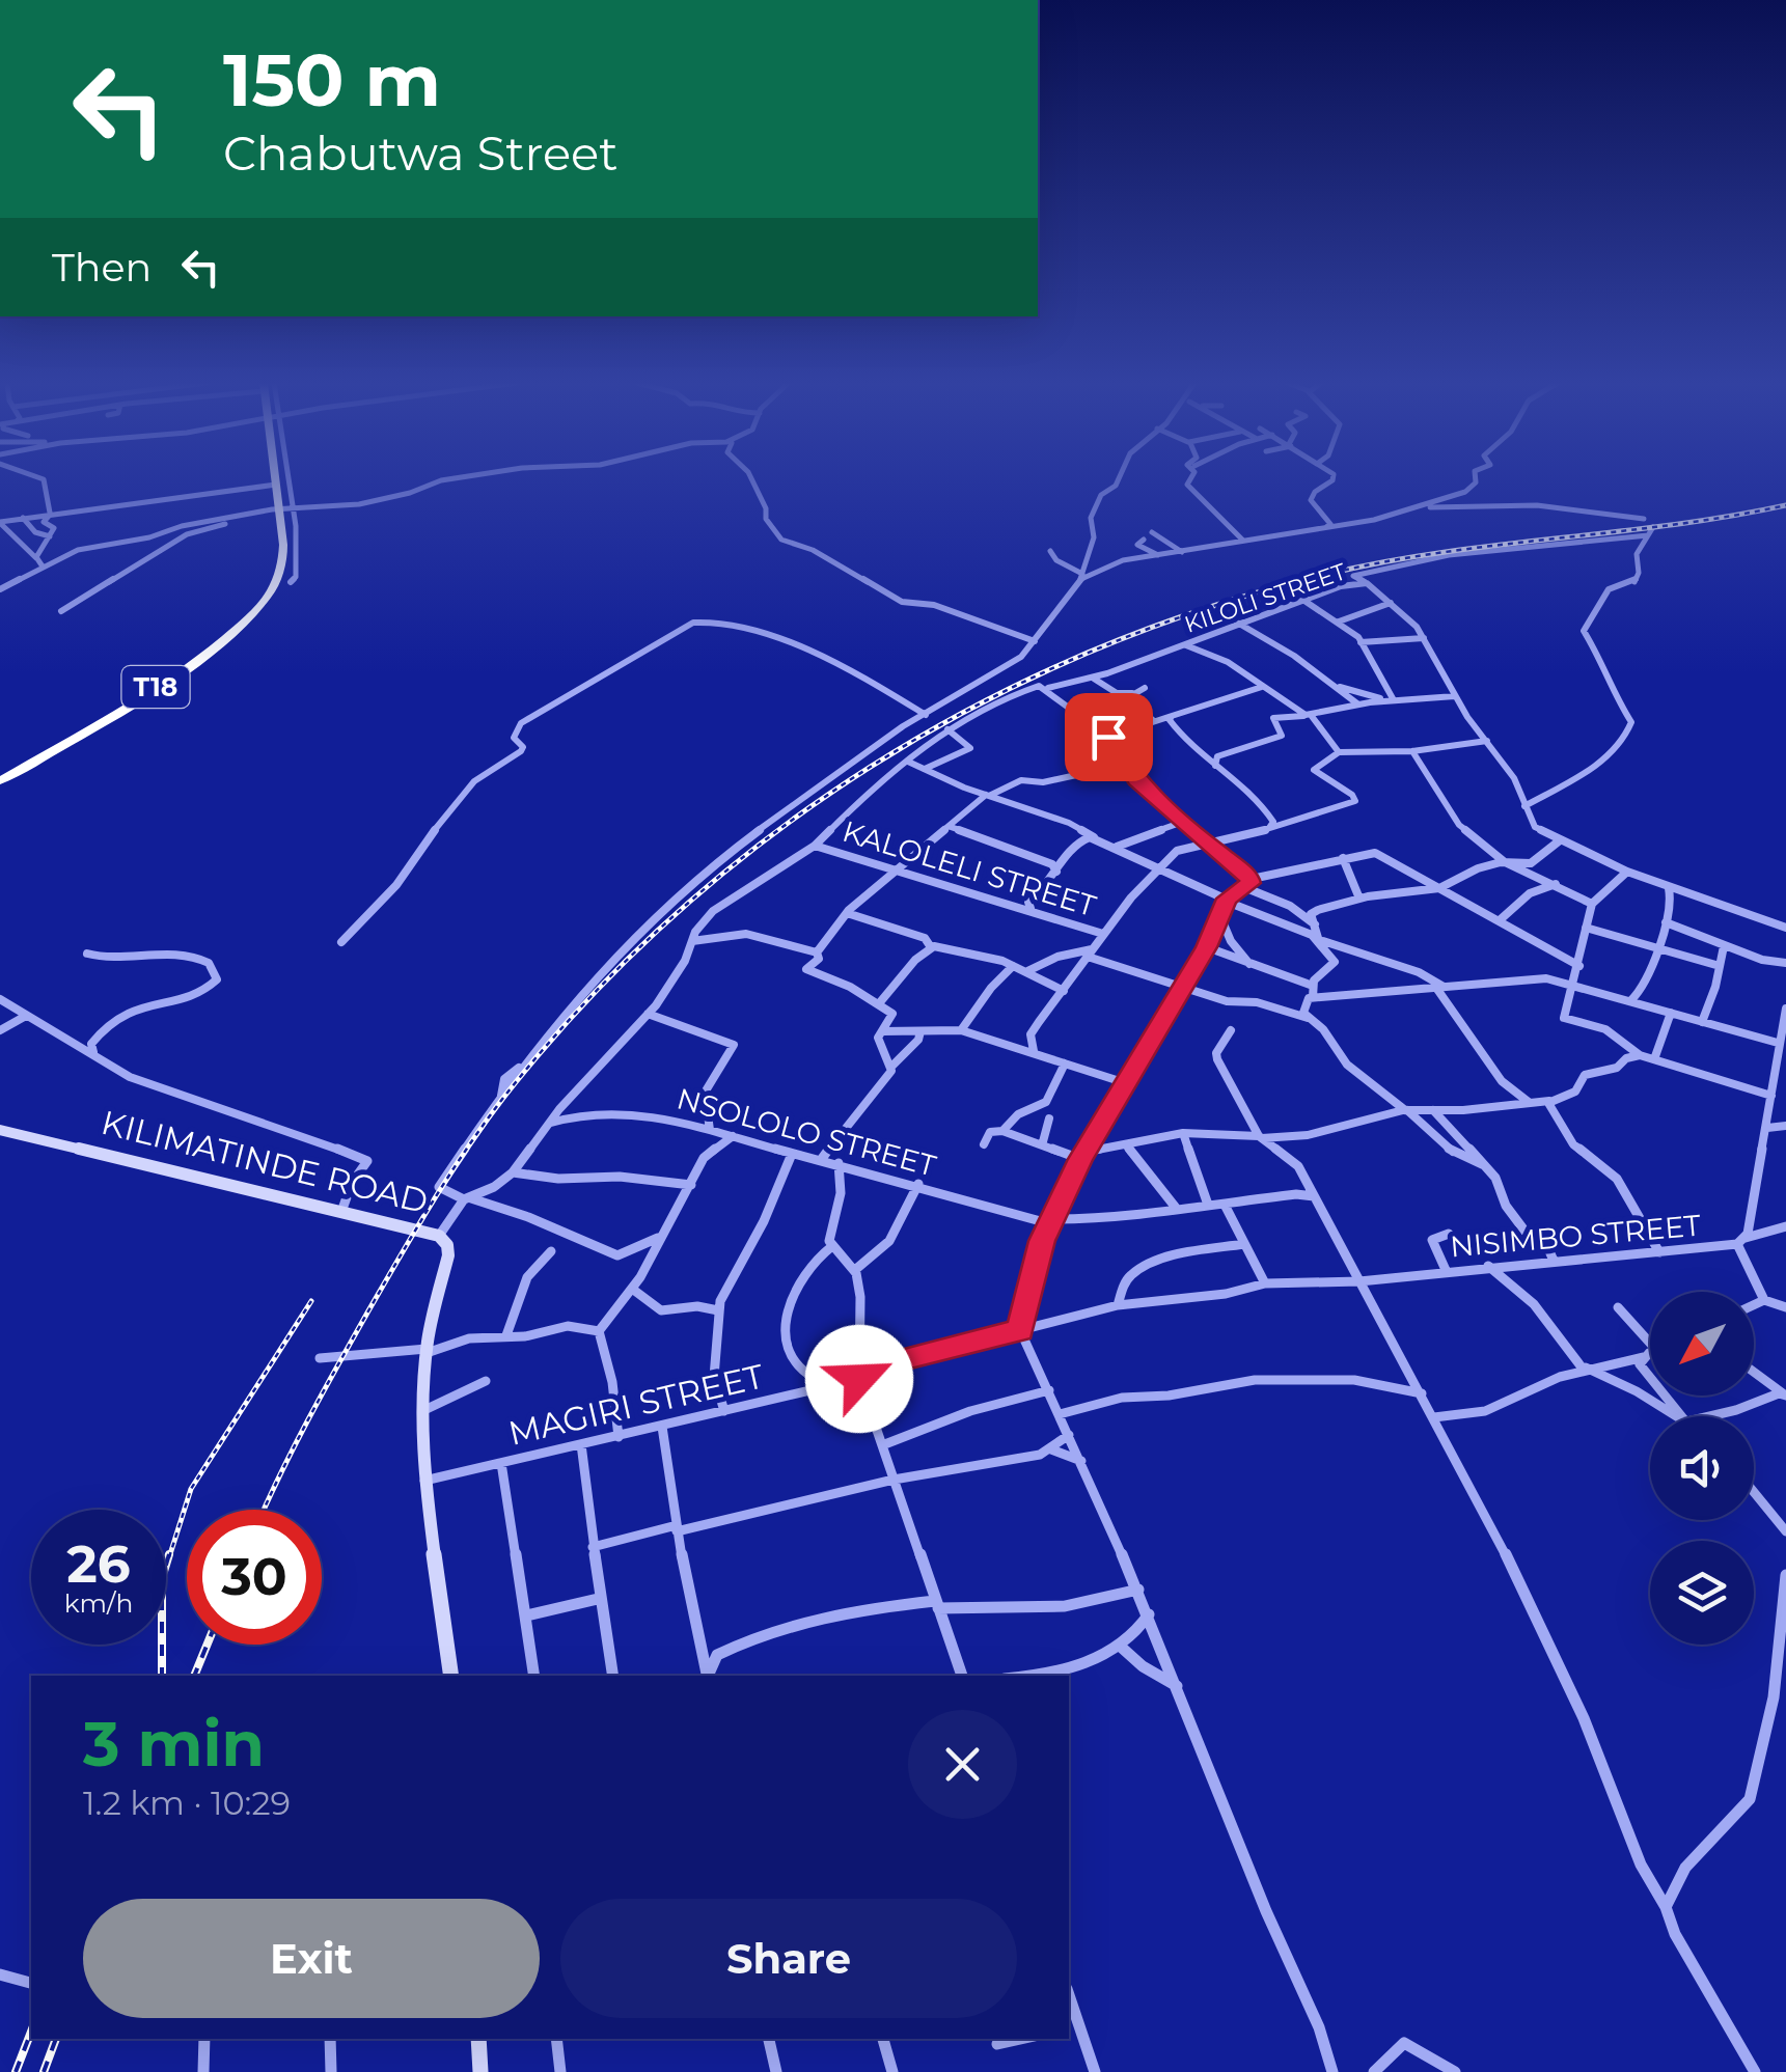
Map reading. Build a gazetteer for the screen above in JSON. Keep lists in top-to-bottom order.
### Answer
{
  "streets": {
    "highway": ["T18"],
    "main road": ["KILIMATINDE ROAD"],
    "street": [
      "KILOLI STREET",
      "KALOLELI STREET",
      "NSOLOLO STREET",
      "NISIMBO STREET",
      "MAGIRI STREET"
    ]
  },
  "crossings": [
    ["KILOLI STREET", "KALOLELI STREET"],
    ["KALOLELI STREET", "NSOLOLO STREET"],
    ["KALOLELI STREET", "KILIMATINDE ROAD"],
    ["KILIMATINDE ROAD", "MAGIRI STREET"],
    ["NISIMBO STREET", "MAGIRI STREET"]
  ],
  "north": "bottom left",
  "page": {
    "turn": ["150 m", "Chabutwa Street"],
    "then": "Then",
    "speed": "26 km/h",
    "limit": "30",
    "heading": ["3 min", "1.2 km · 10:29"],
    "buttons": ["Exit", "Share"]
  }
}
